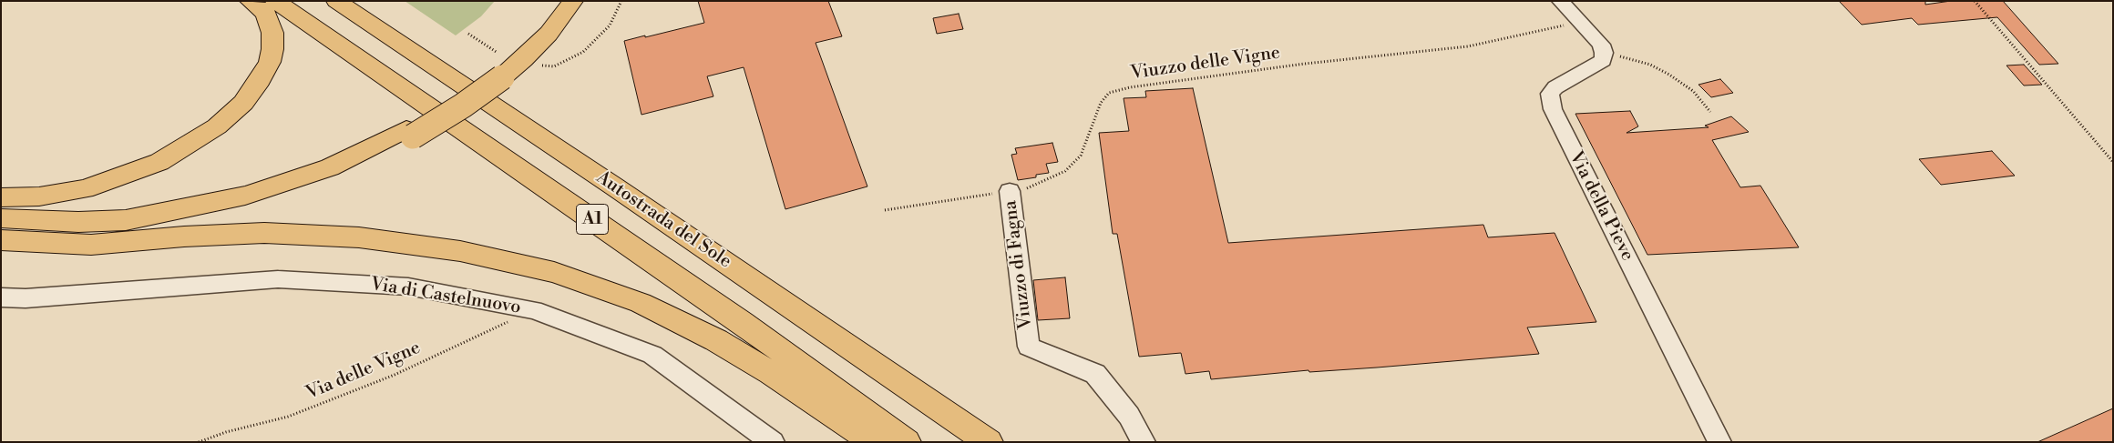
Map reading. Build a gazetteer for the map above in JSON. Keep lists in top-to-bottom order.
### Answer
{
  "streets": {
    "highway": ["A1", "Autostrada del Sole"],
    "street": ["Via della Pieve", "Viuzzo di Fagna", "Via di Castelnuovo"],
    "path": ["Viuzzo delle Vigne", "Via delle Vigne"]
  },
  "crossings": [
    ["Viuzzo delle Vigne", "Viuzzo di Fagna"],
    ["Via di Castelnuovo", "Via delle Vigne"]
  ]
}
